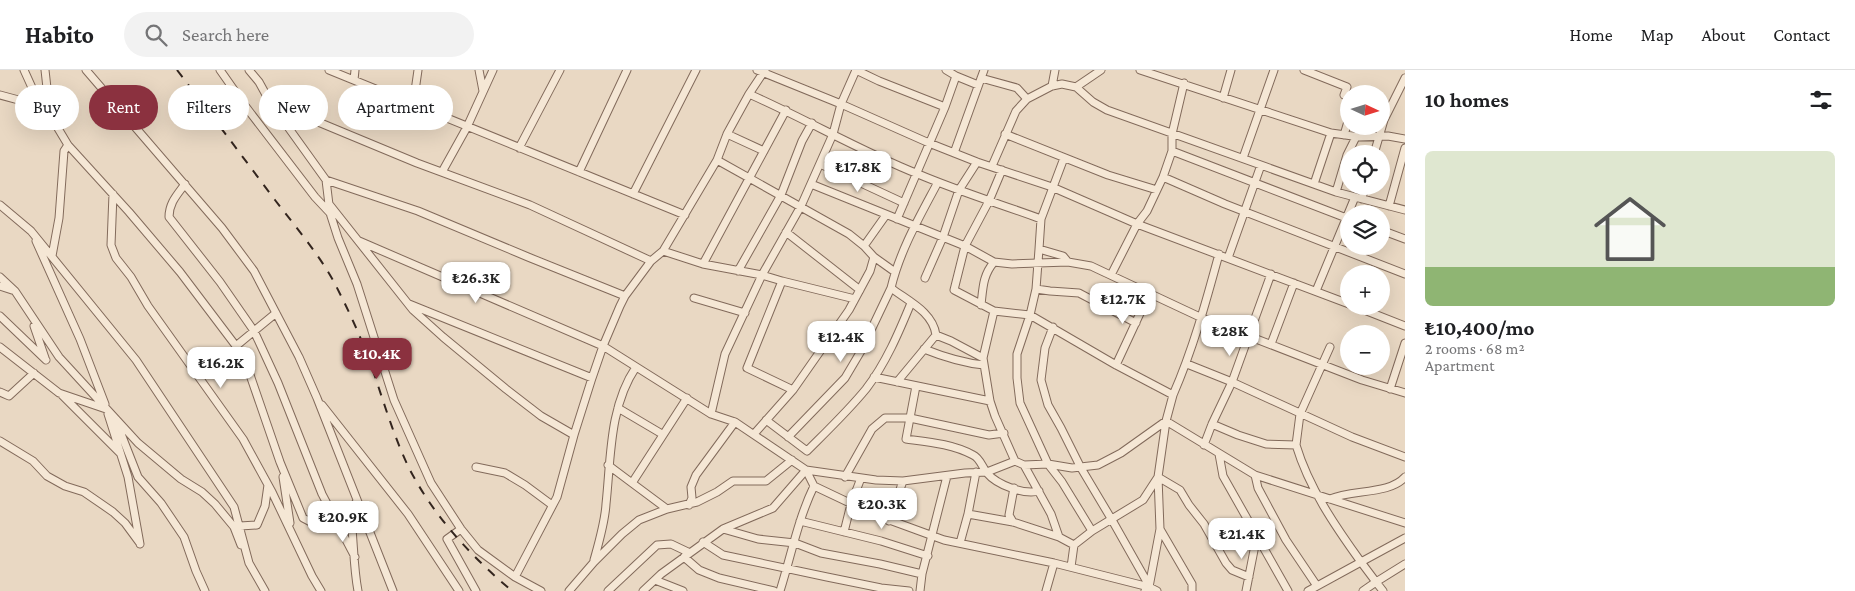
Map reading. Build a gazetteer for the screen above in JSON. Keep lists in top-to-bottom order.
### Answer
{
  "north": "right",
  "page": {
    "header": "Habito",
    "search": "Search here",
    "nav": [
      "Home",
      "Map",
      "About",
      "Contact"
    ],
    "heading": "10 homes",
    "map_buttons": ["+", "−"],
    "chip": [
      "Buy",
      "Rent",
      "Filters",
      "New",
      "Apartment"
    ],
    "list": [
      {
        "name": "₺10,400/mo",
        "note": "2 rooms · 68 m² · Apartment"
      }
    ],
    "price": [
      "₺17.8K",
      "₺26.3K",
      "₺12.7K",
      "₺28K",
      "₺12.4K",
      "₺10.4K",
      "₺16.2K",
      "₺20.3K",
      "₺20.9K",
      "₺21.4K"
    ]
  }
}
